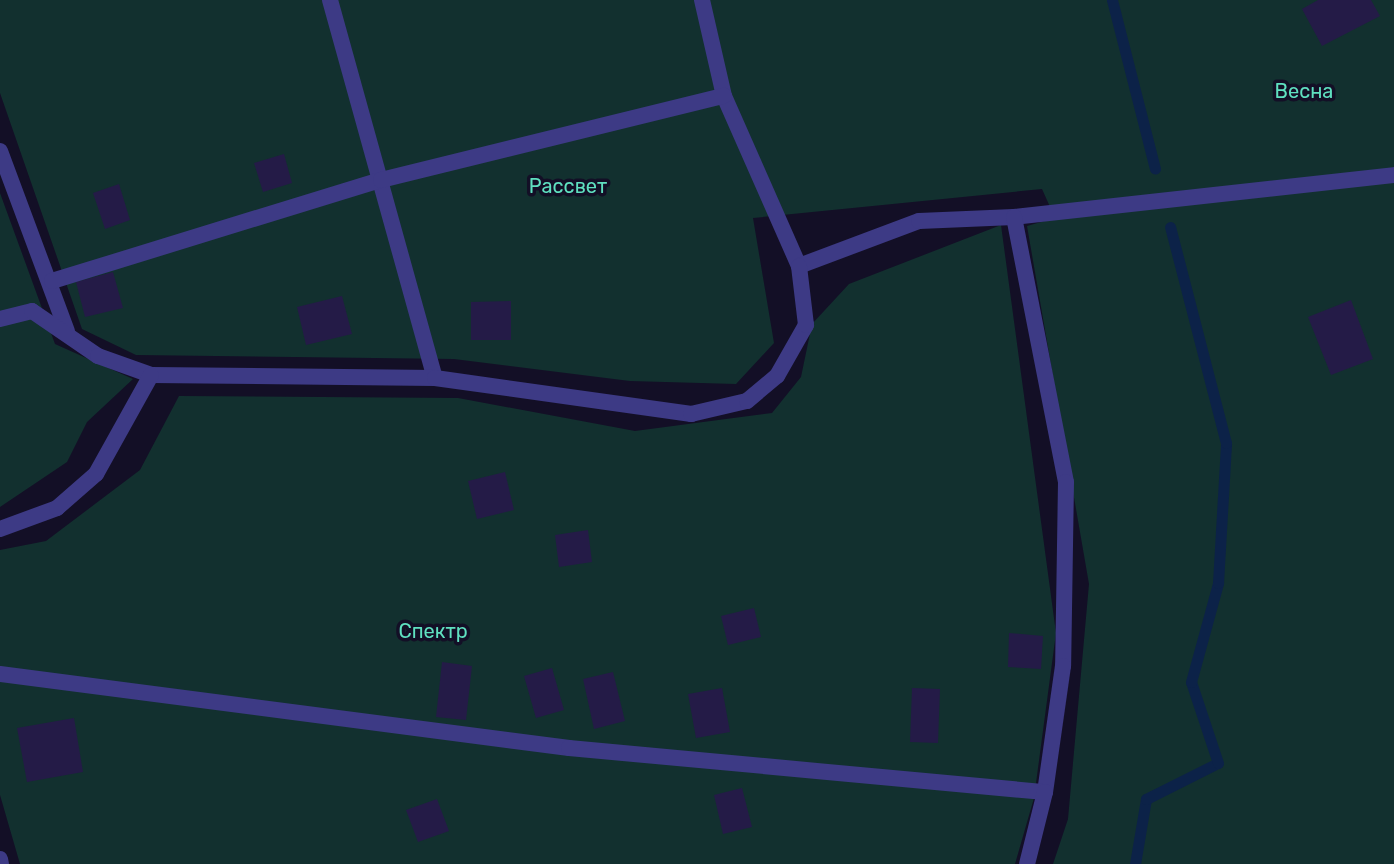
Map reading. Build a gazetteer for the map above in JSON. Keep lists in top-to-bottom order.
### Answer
{
  "parks": ["Весна", "Рассвет", "Спектр"]
}
